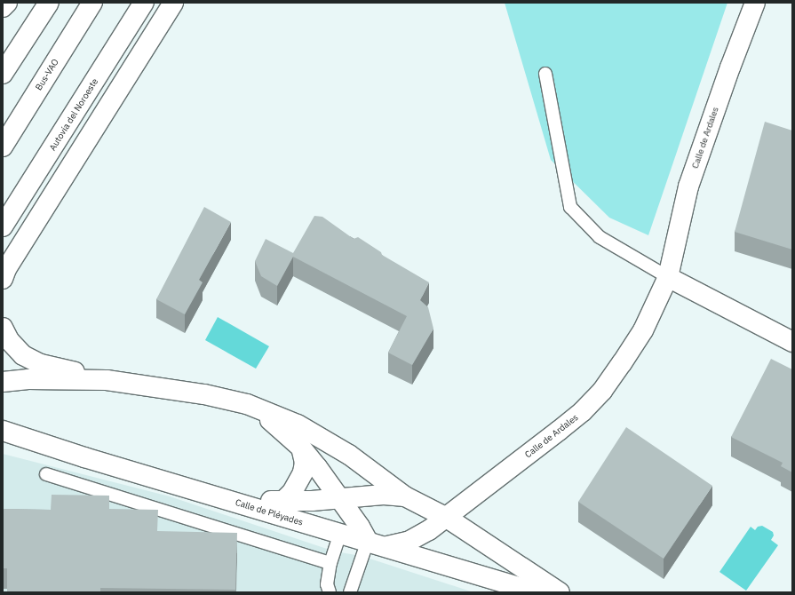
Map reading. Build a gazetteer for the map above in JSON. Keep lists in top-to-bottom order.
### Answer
{
  "streets": {
    "main road": [
      "Bus-VAO",
      "Autovía del Noroeste",
      "Calle de Ardales",
      "Calle de Pléyades"
    ]
  },
  "crossings": [
    ["Calle de Ardales", "Calle de Pléyades"]
  ]
}
